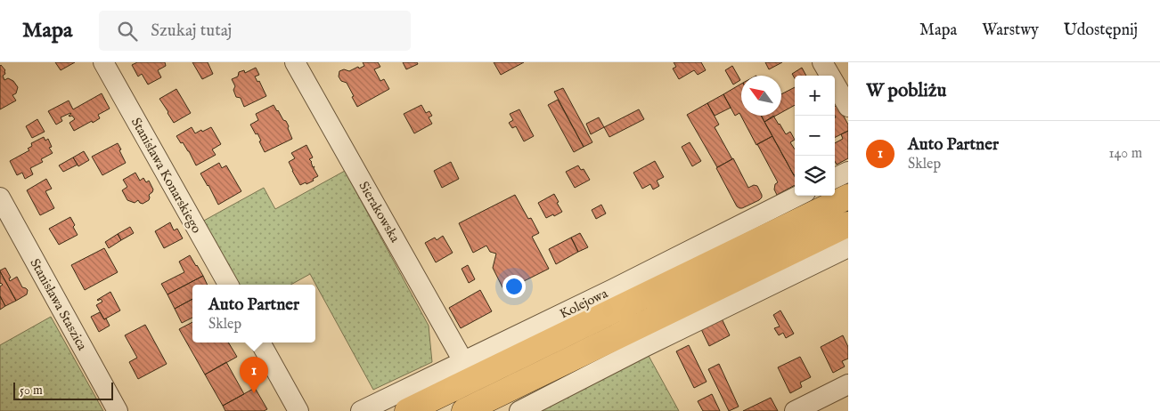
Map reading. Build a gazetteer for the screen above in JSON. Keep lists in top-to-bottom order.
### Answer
{
  "streets": {
    "highway": ["Kolejowa"],
    "street": ["Stanisława Konarskiego", "Sierakowska", "Stanisława Staszica"]
  },
  "crossings": [
    ["Sierakowska", "Kolejowa"]
  ],
  "scale_bar": "50 m",
  "north": "top left",
  "page": {
    "header": "Mapa",
    "search": "Szukaj tutaj",
    "nav": ["Mapa", "Warstwy", "Udostępnij"],
    "heading": "W pobliżu",
    "map_buttons": ["+", "−"],
    "list": [
      {
        "mark": "1",
        "name": "Auto Partner",
        "note": "Sklep",
        "value": "140 m"
      }
    ],
    "popup": ["Auto Partner", "Sklep"],
    "pins": "1",
    "scale": "50 m"
  }
}
